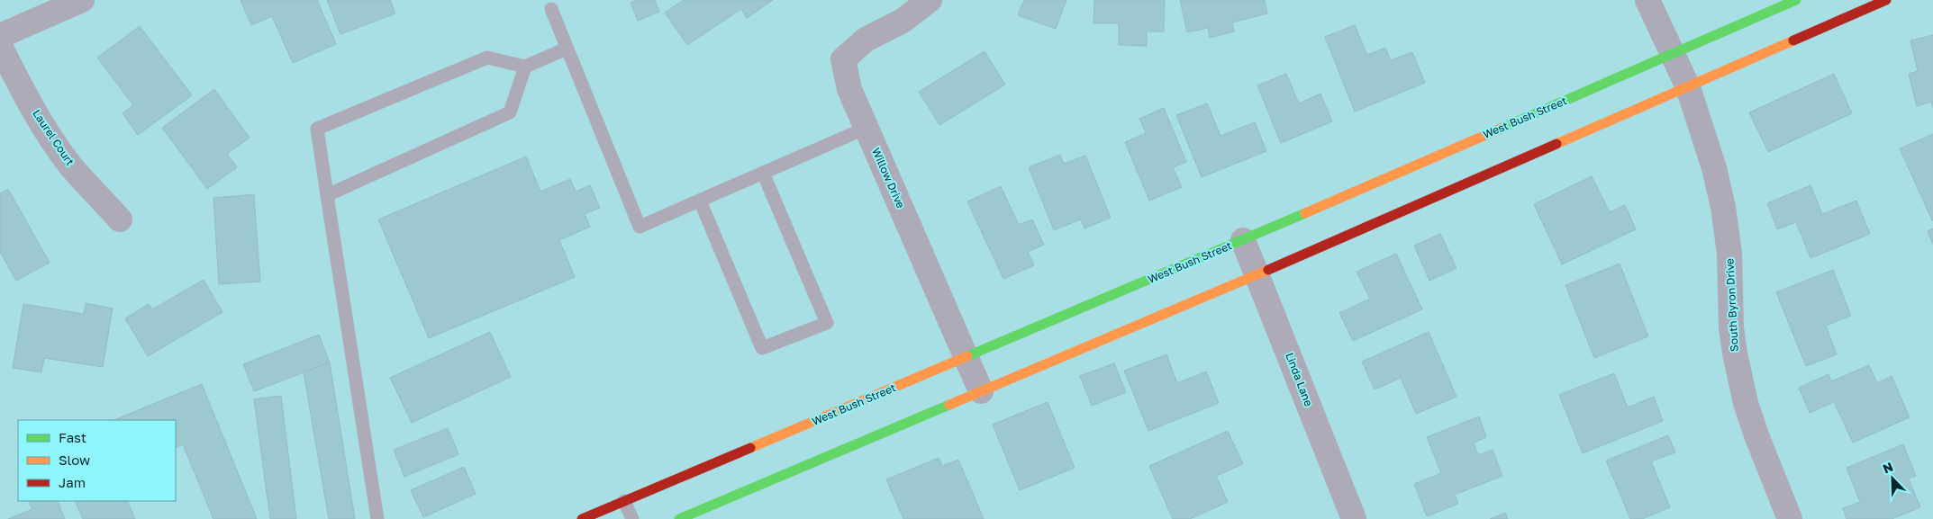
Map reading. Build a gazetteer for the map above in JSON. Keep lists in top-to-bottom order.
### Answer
{
  "streets": {
    "main road": ["West Bush Street"],
    "street": [
      "Laurel Court",
      "Willow Drive",
      "South Byron Drive",
      "Linda Lane"
    ]
  },
  "crossings": [
    ["West Bush Street", "Willow Drive"],
    ["West Bush Street", "South Byron Drive"],
    ["West Bush Street", "Linda Lane"]
  ],
  "legend": ["Fast", "Slow", "Jam"],
  "north": "top left"
}
